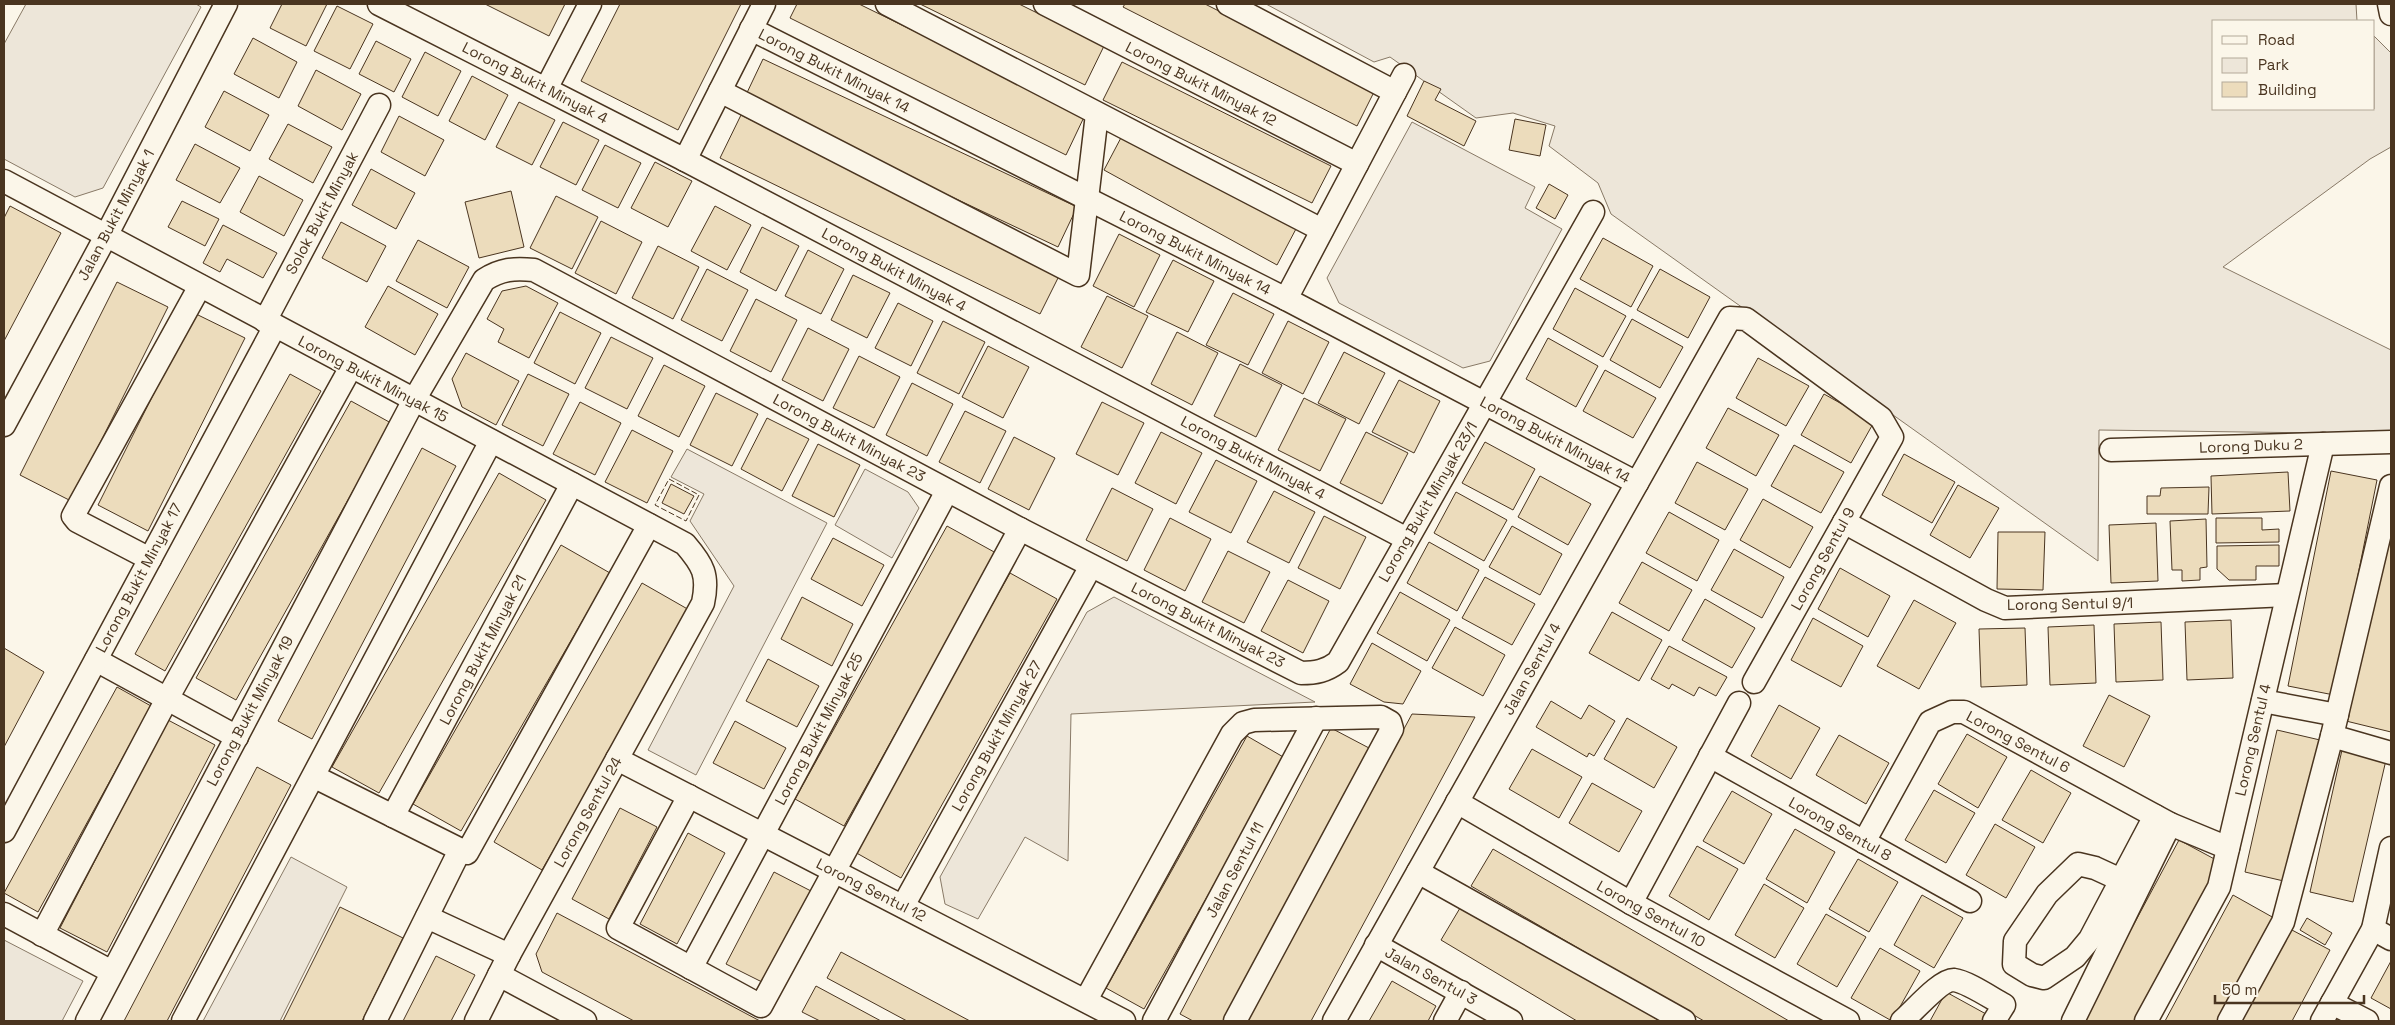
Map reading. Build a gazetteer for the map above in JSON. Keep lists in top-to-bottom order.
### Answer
{
  "streets": {
    "street": [
      "Lorong Bukit Minyak 14",
      "Lorong Bukit Minyak 4",
      "Lorong Bukit Minyak 12",
      "Solok Bukit Minyak",
      "Jalan Bukit Minyak 1",
      "Lorong Bukit Minyak 15",
      "Lorong Bukit Minyak 23",
      "Lorong Duku 2",
      "Lorong Bukit Minyak 23/1",
      "Lorong Sentul 9",
      "Lorong Bukit Minyak 17",
      "Lorong Sentul 9/1",
      "Lorong Bukit Minyak 21",
      "Jalan Sentul 4",
      "Lorong Bukit Minyak 19",
      "Lorong Bukit Minyak 25",
      "Lorong Bukit Minyak 27",
      "Lorong Sentul 4",
      "Lorong Sentul 6",
      "Lorong Sentul 24",
      "Lorong Sentul 8",
      "Jalan Sentul 11",
      "Lorong Sentul 12",
      "Lorong Sentul 10",
      "Jalan Sentul 3"
    ]
  },
  "crossings": [
    ["Lorong Bukit Minyak 14", "Lorong Bukit Minyak 23/1"],
    ["Lorong Bukit Minyak 14", "Jalan Sentul 4"],
    ["Lorong Bukit Minyak 4", "Lorong Bukit Minyak 23/1"],
    ["Solok Bukit Minyak", "Lorong Bukit Minyak 15"],
    ["Solok Bukit Minyak", "Lorong Bukit Minyak 17"],
    ["Jalan Bukit Minyak 1", "Lorong Bukit Minyak 15"],
    ["Lorong Bukit Minyak 15", "Lorong Bukit Minyak 23"],
    ["Lorong Bukit Minyak 15", "Lorong Bukit Minyak 17"],
    ["Lorong Bukit Minyak 15", "Lorong Bukit Minyak 21"],
    ["Lorong Bukit Minyak 15", "Lorong Bukit Minyak 19"],
    ["Lorong Bukit Minyak 15", "Lorong Sentul 24"],
    ["Lorong Bukit Minyak 23", "Lorong Bukit Minyak 23/1"],
    ["Lorong Bukit Minyak 23", "Lorong Bukit Minyak 19"],
    ["Lorong Bukit Minyak 23", "Lorong Bukit Minyak 25"],
    ["Lorong Bukit Minyak 23", "Lorong Bukit Minyak 27"],
    ["Lorong Duku 2", "Lorong Sentul 4"],
    ["Lorong Sentul 9", "Lorong Sentul 9/1"],
    ["Lorong Sentul 9", "Jalan Sentul 4"],
    ["Lorong Sentul 9/1", "Lorong Sentul 4"],
    ["Jalan Sentul 4", "Lorong Sentul 10"],
    ["Jalan Sentul 4", "Jalan Sentul 3"],
    ["Lorong Bukit Minyak 25", "Lorong Sentul 12"],
    ["Lorong Bukit Minyak 27", "Lorong Sentul 12"],
    ["Lorong Sentul 4", "Lorong Sentul 6"],
    ["Lorong Sentul 6", "Lorong Sentul 8"],
    ["Lorong Sentul 24", "Lorong Sentul 12"]
  ],
  "legend": ["Road", "Park", "Building"],
  "scale_bar": "50 m"
}
